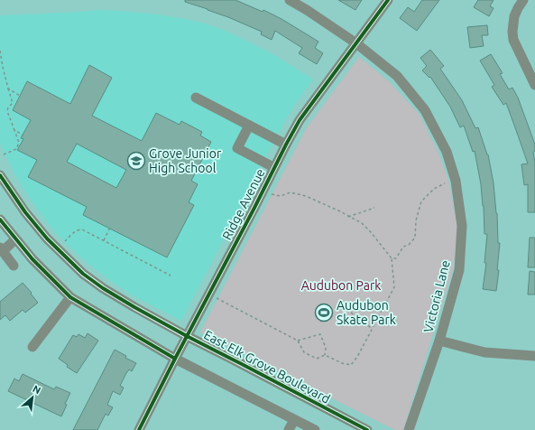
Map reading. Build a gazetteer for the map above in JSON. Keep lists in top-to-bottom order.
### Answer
{
  "streets": {
    "street": ["Ridge Avenue", "Victoria Lane", "East Elk Grove Boulevard"]
  },
  "crossings": [
    ["Ridge Avenue", "Victoria Lane"],
    ["Ridge Avenue", "East Elk Grove Boulevard"]
  ],
  "parks": ["Audubon Park"],
  "places": {
    "school or university": ["Grove Junior High School"],
    "sports": ["Audubon Skate Park"]
  },
  "north": "top right"
}
